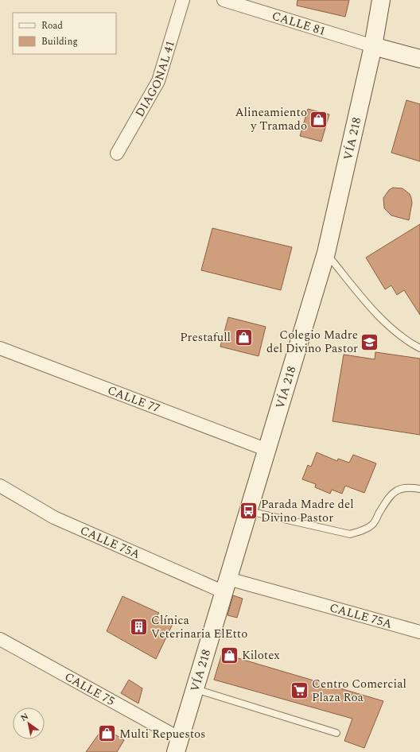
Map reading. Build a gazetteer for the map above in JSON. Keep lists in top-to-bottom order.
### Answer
{
  "streets": {
    "main road": ["VÍA 218"],
    "street": [
      "CALLE 81",
      "DIAGONAL 41",
      "CALLE 77",
      "CALLE 75A",
      "CALLE 75"
    ]
  },
  "crossings": [
    ["CALLE 81", "VÍA 218"],
    ["VÍA 218", "CALLE 77"],
    ["VÍA 218", "CALLE 75A"],
    ["VÍA 218", "CALLE 75"]
  ],
  "places": {
    "shop": [
      "Alineamiento y Tramado",
      "Prestafull",
      "Kilotex",
      "Multi Repuestos"
    ],
    "school or university": ["Colegio Madre del Divino Pastor"],
    "bus stop": ["Parada Madre del Divino Pastor"],
    "building": ["Clínica Veterinaria ElEtto"],
    "supermarket": ["Centro Comercial Plaza Roa"]
  },
  "legend": ["Road", "Building"],
  "north": "top left"
}
